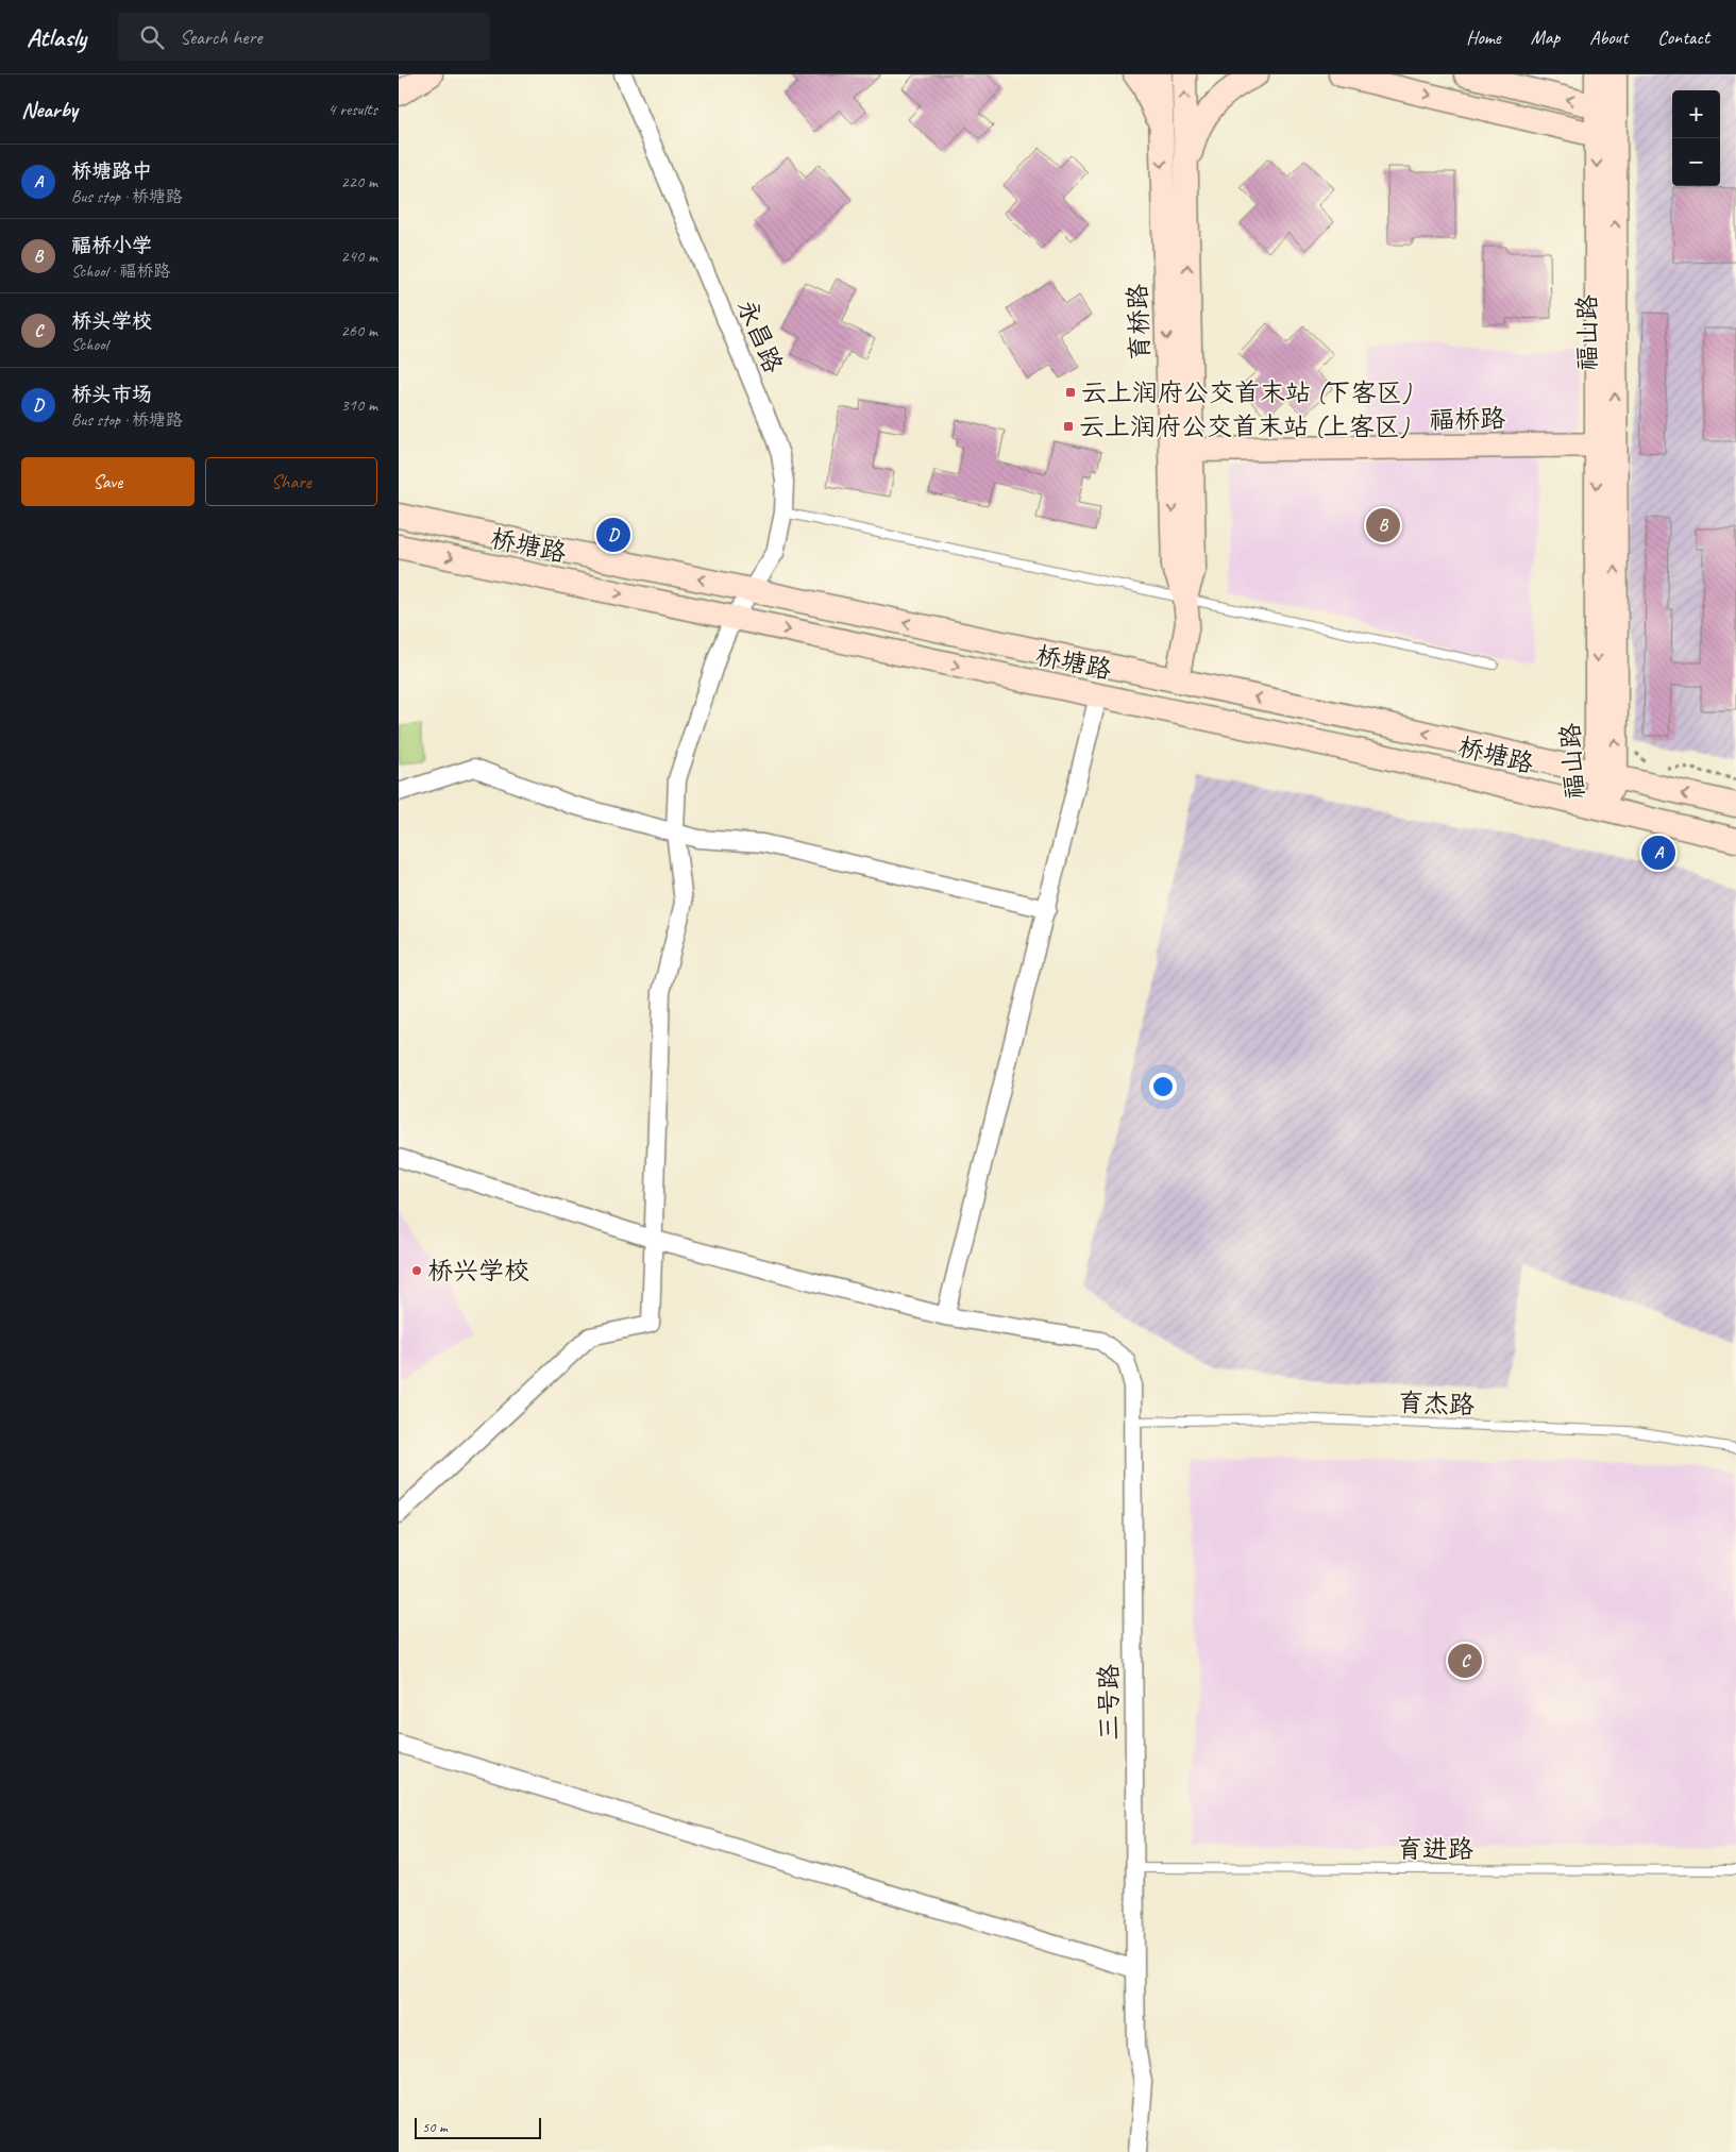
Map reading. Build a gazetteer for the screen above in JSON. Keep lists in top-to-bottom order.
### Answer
{
  "streets": {
    "street": [
      "育桥路",
      "福山路",
      "永昌路",
      "福桥路",
      "桥塘路",
      "三号路"
    ],
    "lane": ["育杰路", "育进路"]
  },
  "crossings": [
    ["育桥路", "福桥路"],
    ["育桥路", "桥塘路"],
    ["福山路", "福桥路"],
    ["福山路", "桥塘路"],
    ["永昌路", "桥塘路"],
    ["育杰路", "三号路"],
    ["三号路", "育进路"]
  ],
  "places": {
    "transit": ["云上润府公交首末站 (下客区)", "云上润府公交首末站 (上客区)"],
    "other": ["桥兴学校"]
  },
  "scale_bar": "50 m",
  "page": {
    "header": "Atlasly",
    "search": "Search here",
    "nav": [
      "Home",
      "Map",
      "About",
      "Contact"
    ],
    "heading": ["Nearby", "4 results"],
    "map_buttons": ["+", "−"],
    "list": [
      {
        "mark": "A",
        "name": "桥塘路中",
        "note": "Bus stop · 桥塘路",
        "value": "220 m"
      },
      {
        "mark": "B",
        "name": "福桥小学",
        "note": "School · 福桥路",
        "value": "240 m"
      },
      {
        "mark": "C",
        "name": "桥头学校",
        "note": "School",
        "value": "260 m"
      },
      {
        "mark": "D",
        "name": "桥头市场",
        "note": "Bus stop · 桥塘路",
        "value": "310 m"
      }
    ],
    "buttons": ["Save", "Share"],
    "pins": [
      "B",
      "D",
      "A",
      "C"
    ],
    "scale": "50 m"
  }
}
